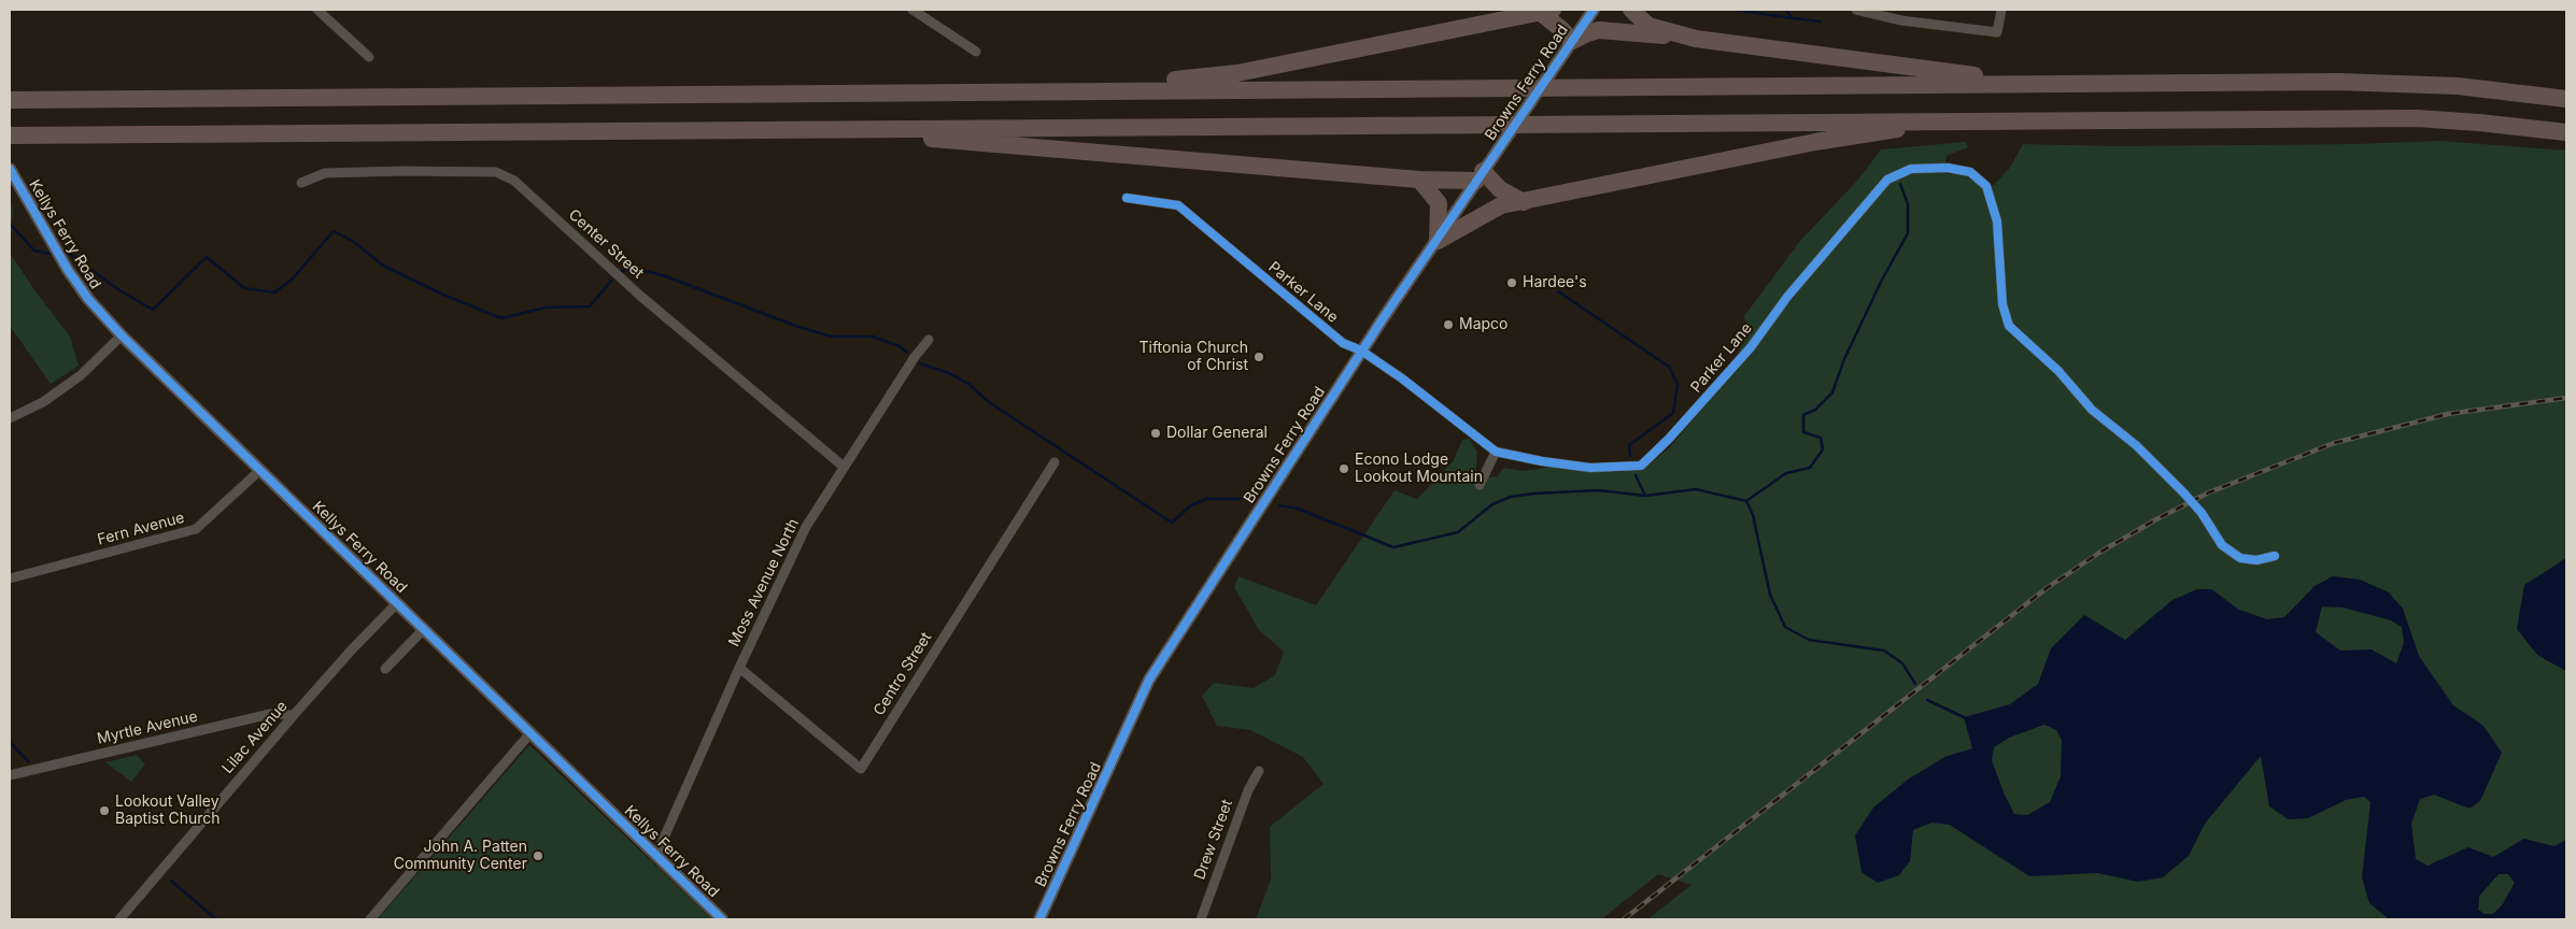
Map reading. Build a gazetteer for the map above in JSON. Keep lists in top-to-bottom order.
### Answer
{
  "streets": {
    "street": [
      "Browns Ferry Road",
      "Kellys Ferry Road",
      "Center Street",
      "Parker Lane",
      "Fern Avenue",
      "Moss Avenue North",
      "Centro Street",
      "Myrtle Avenue",
      "Lilac Avenue",
      "Drew Street"
    ]
  },
  "crossings": [
    ["Browns Ferry Road", "Parker Lane"],
    ["Kellys Ferry Road", "Fern Avenue"],
    ["Kellys Ferry Road", "Moss Avenue North"],
    ["Kellys Ferry Road", "Lilac Avenue"],
    ["Center Street", "Moss Avenue North"],
    ["Moss Avenue North", "Centro Street"],
    ["Myrtle Avenue", "Lilac Avenue"]
  ],
  "places": [
    "Hardee's",
    "Mapco",
    "Tiftonia Church of Christ",
    "Dollar General",
    "Econo Lodge Lookout Mountain",
    "Lookout Valley Baptist Church",
    "John A. Patten Community Center"
  ]
}
